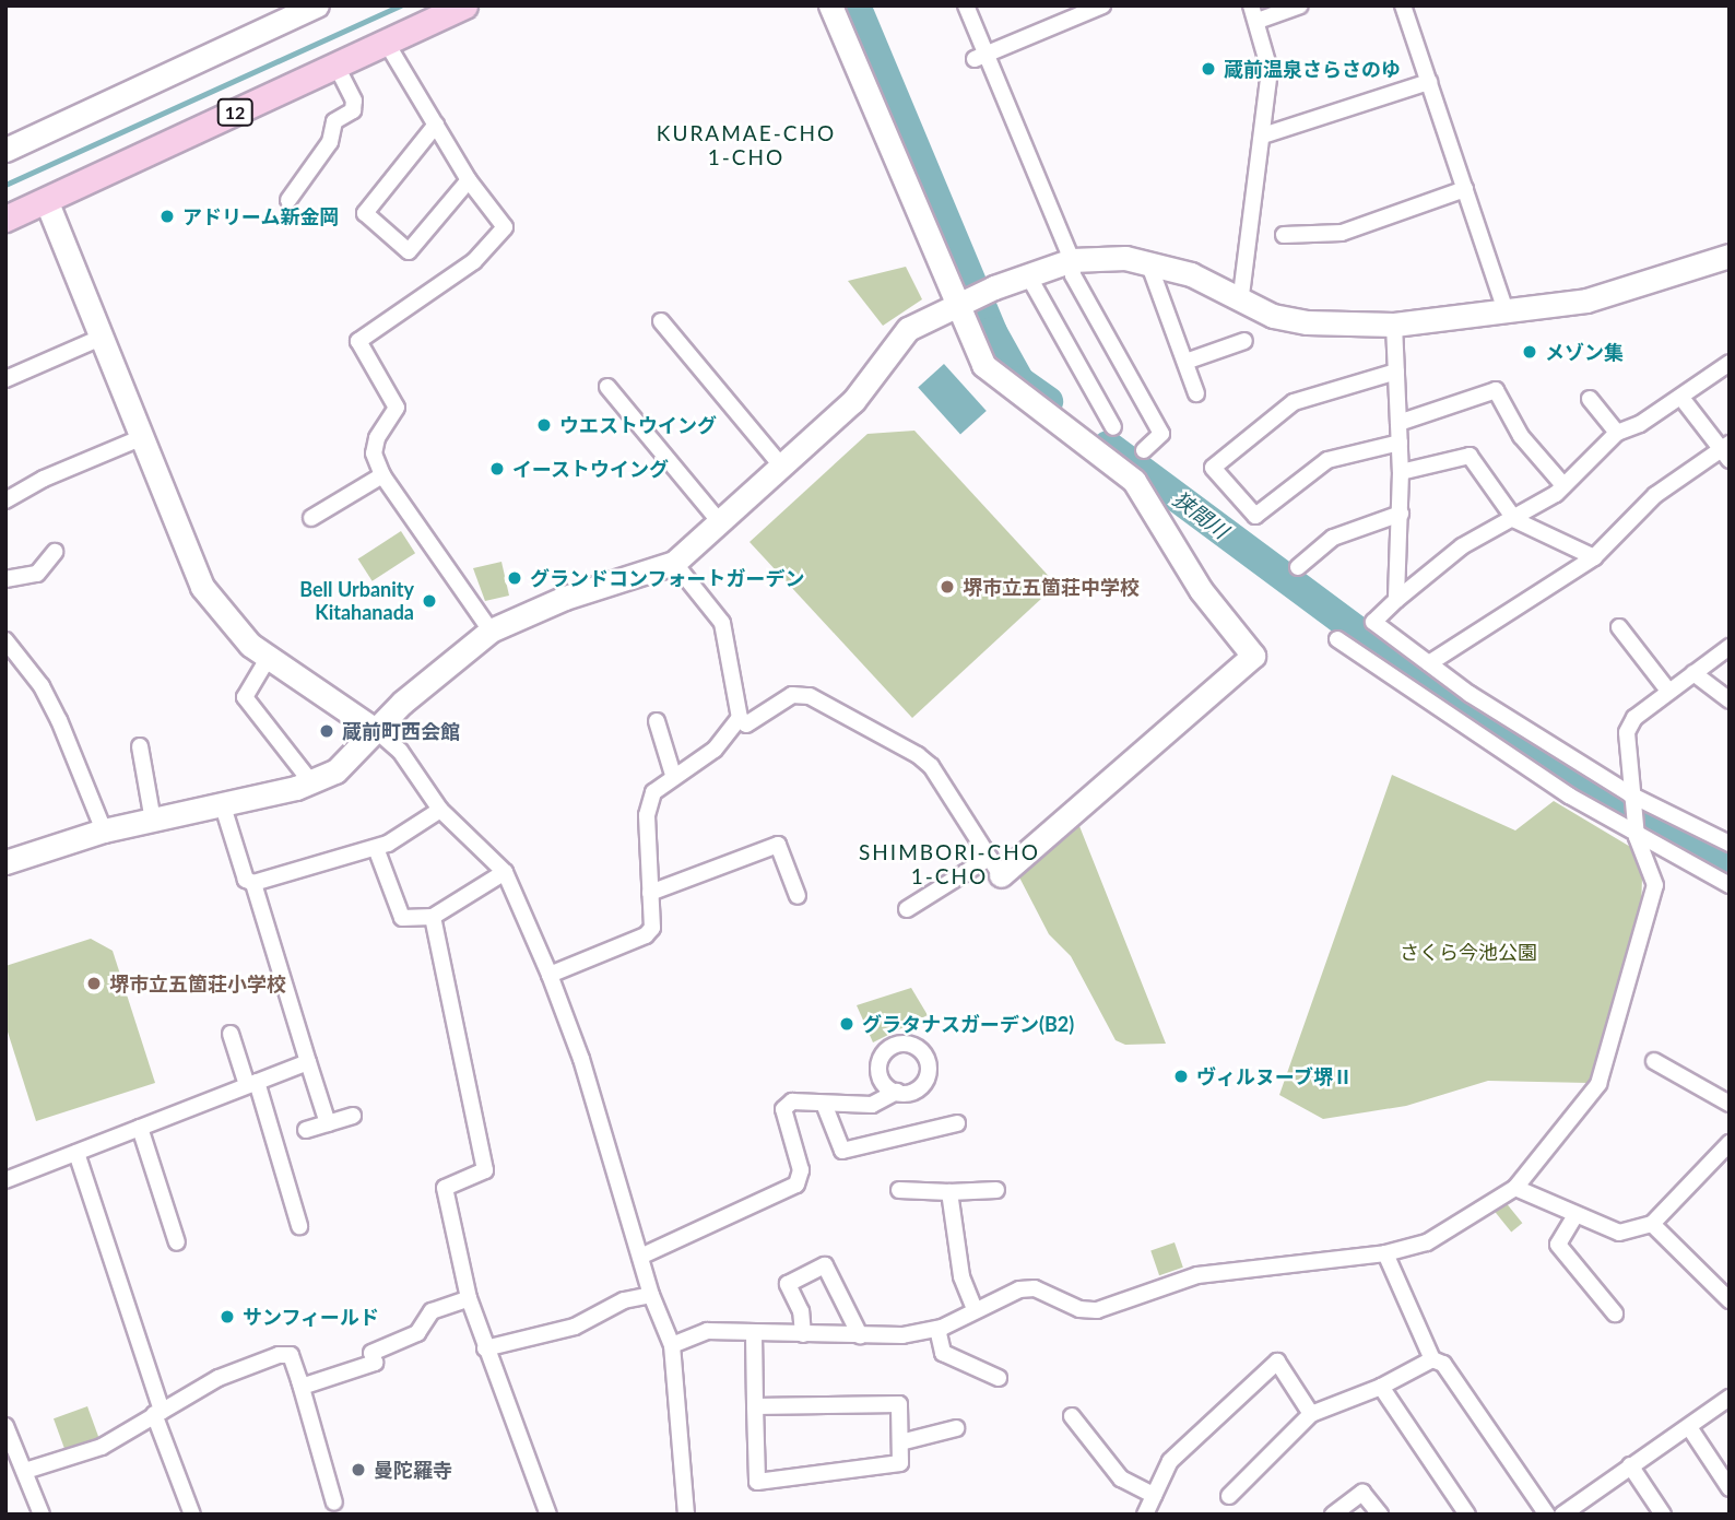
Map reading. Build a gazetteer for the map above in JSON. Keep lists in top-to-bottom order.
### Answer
{
  "streets": {
    "main road": ["12"]
  },
  "districts": ["KURAMAE-CHO 1-CHO", "SHIMBORI-CHO 1-CHO"],
  "water": ["狭間川"],
  "parks": ["さくら今池公園"],
  "places": [
    "蔵前温泉さらさのゆ",
    "アドリーム新金岡",
    "メゾン集",
    "ウエストウイング",
    "イーストウイング",
    "グランドコンフォートガーデン",
    "堺市立五箇荘中学校",
    "Bell Urbanity Kitahanada",
    "蔵前町西会館",
    "堺市立五箇荘小学校",
    "グラタナスガーデン(B2)",
    "ヴィルヌーブ堺Ⅱ",
    "サンフィールド",
    "曼陀羅寺"
  ]
}
